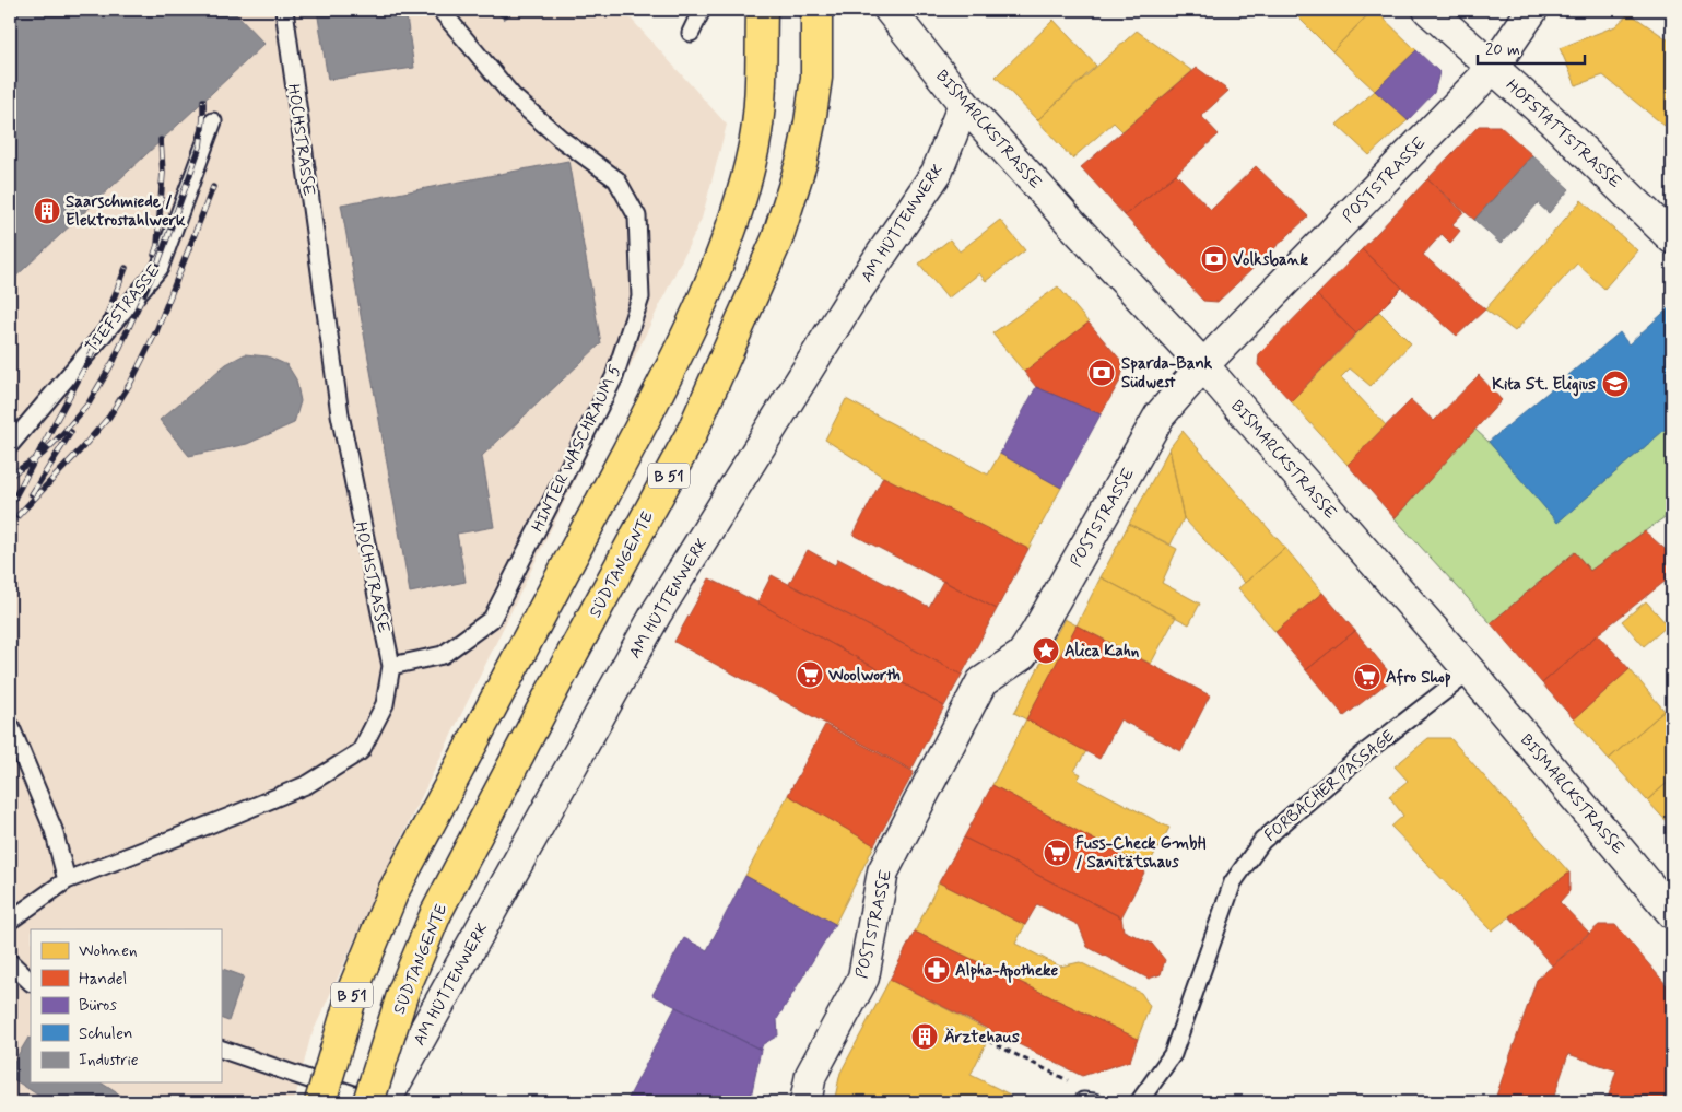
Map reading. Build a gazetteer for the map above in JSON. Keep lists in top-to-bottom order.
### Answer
{
  "streets": {
    "main road": [
      "BISMARCKSTRASSE",
      "HOFSTATTSTRASSE",
      "POSTSTRASSE",
      "AM HÜTTENWERK",
      "B 51",
      "SÜDTANGENTE"
    ],
    "lane": [
      "HOCHSTRASSE",
      "TIEFSTRASSE",
      "HINTER WASCHRAUM 5",
      "FORBACHER PASSAGE"
    ]
  },
  "crossings": [
    ["BISMARCKSTRASSE", "POSTSTRASSE"],
    ["BISMARCKSTRASSE", "AM HÜTTENWERK"],
    ["BISMARCKSTRASSE", "FORBACHER PASSAGE"],
    ["HOFSTATTSTRASSE", "POSTSTRASSE"],
    ["HOCHSTRASSE", "HINTER WASCHRAUM 5"]
  ],
  "places": {
    "building": ["Saarschmiede / Elektrostahlwerk", "Ärztehaus"],
    "bank": ["Volksbank", "Sparda-Bank Südwest"],
    "school or university": ["Kita St. Eligius"],
    "place": ["Alica Kahn"],
    "supermarket": ["Woolworth", "Afro Shop", "Fuss-Check GmbH / Sanitätshaus"],
    "pharmacy": ["Alpha-Apotheke"]
  },
  "legend": [
    "Wohnen",
    "Handel",
    "Büros",
    "Schulen",
    "Industrie"
  ],
  "scale_bar": "20 m"
}
